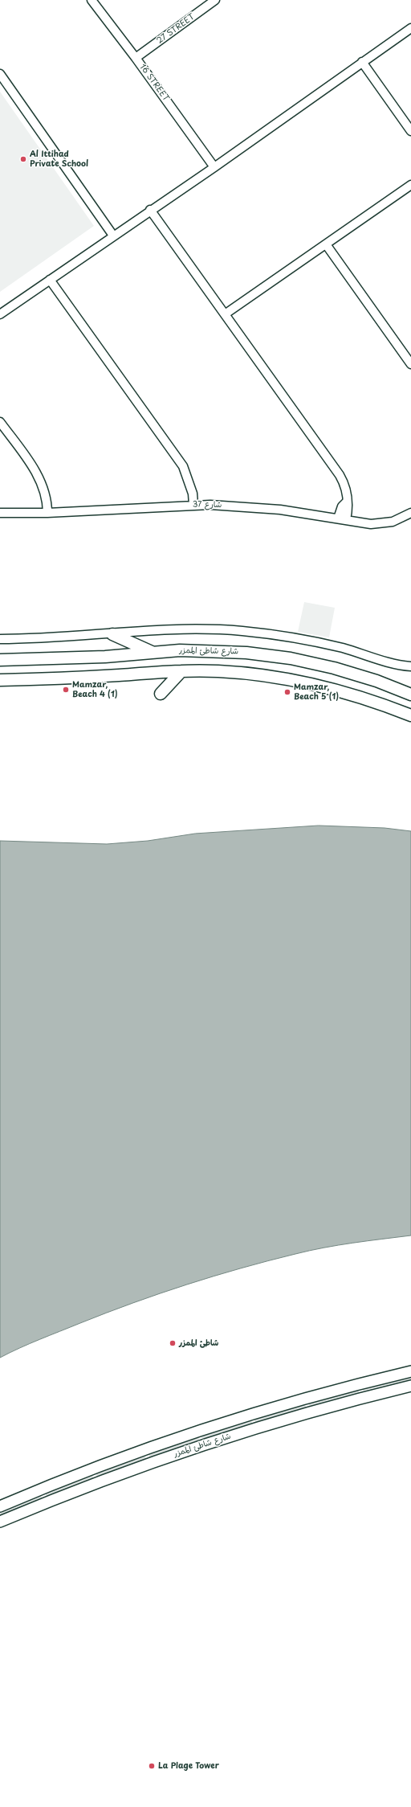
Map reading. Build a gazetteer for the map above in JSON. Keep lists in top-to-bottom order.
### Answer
{
  "streets": {
    "main road": ["شارع شاطئ الممزر"],
    "street": ["27 STREET", "16 STREET", "شارع 37"]
  },
  "crossings": [
    ["27 STREET", "16 STREET"]
  ],
  "places": [
    "Al Ittihad Private School",
    "Mamzar, Beach 4 (1)",
    "Mamzar, Beach 5 (1)",
    "شاطئ الممزر",
    "La Plage Tower"
  ]
}
